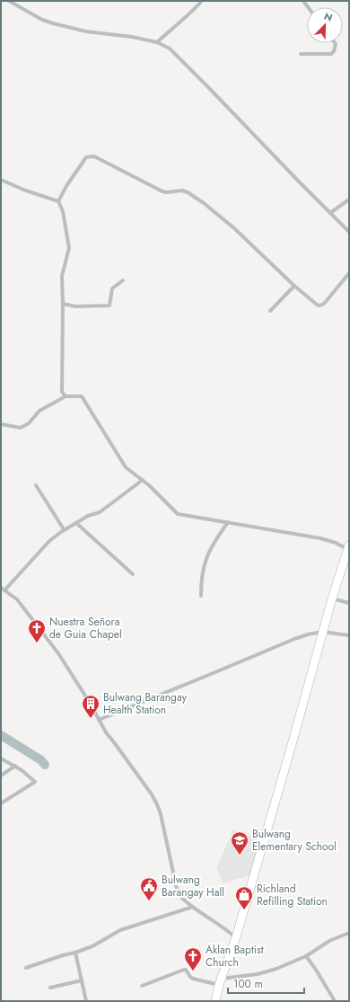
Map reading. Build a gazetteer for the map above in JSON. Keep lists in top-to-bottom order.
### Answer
{
  "places": {
    "church": ["Nuestra Señora de Guia Chapel", "Aklan Baptist Church"],
    "building": ["Bulwang Barangay Health Station"],
    "school or university": ["Bulwang Elementary School"],
    "public building": ["Bulwang Barangay Hall"],
    "shop": ["Richland Refilling Station"]
  },
  "scale_bar": "100 m",
  "north": "top right"
}
